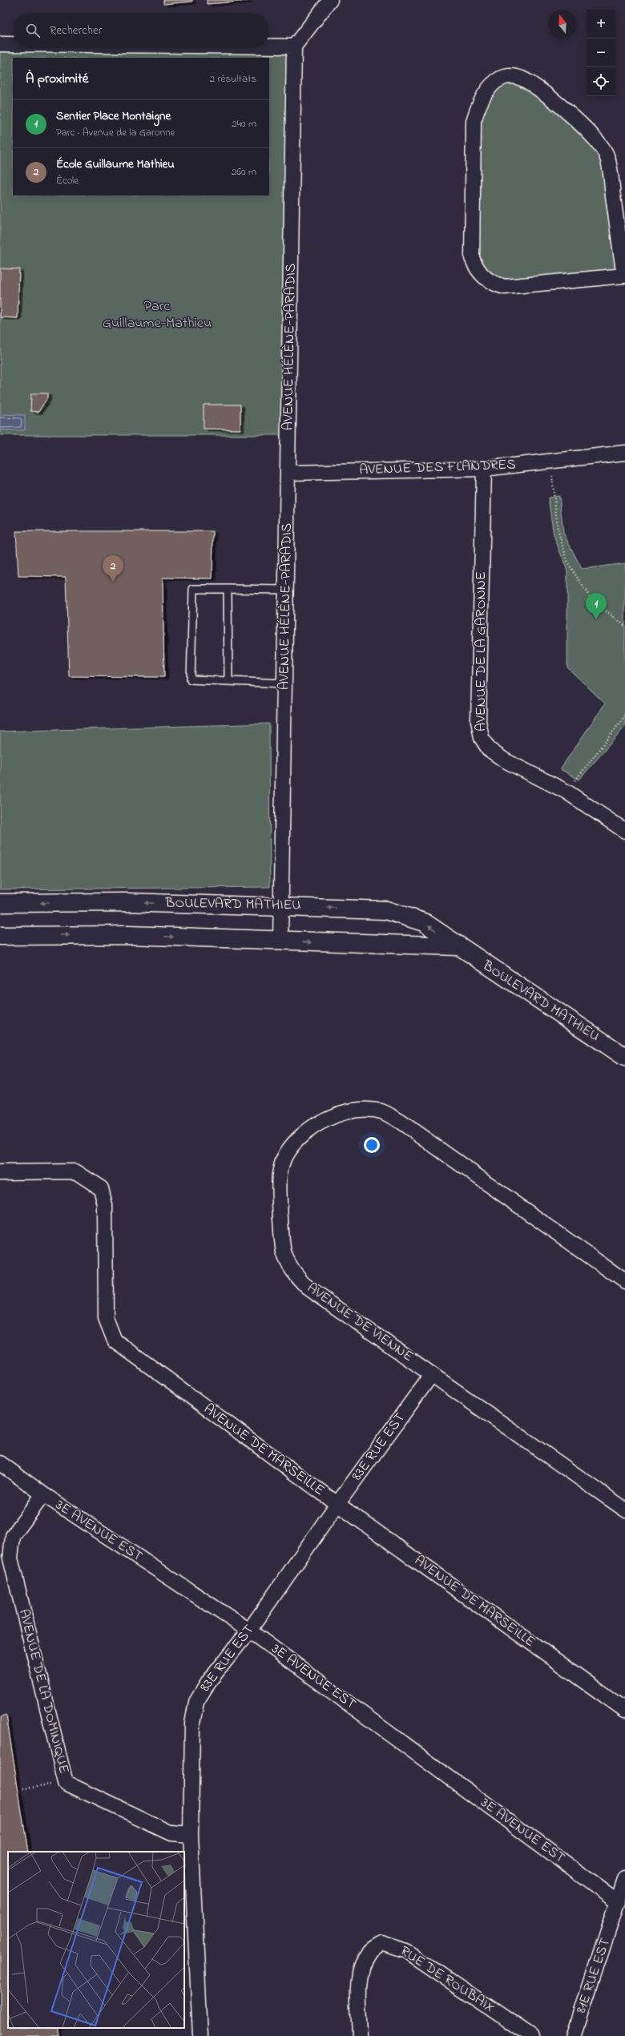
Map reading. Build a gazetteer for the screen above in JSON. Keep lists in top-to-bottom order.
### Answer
{
  "streets": {
    "street": [
      "AVENUE HÉLÈNE-PARADIS",
      "AVENUE DES FLANDRES",
      "AVENUE DE LA GARONNE",
      "BOULEVARD MATHIEU",
      "AVENUE DE VIENNE",
      "83E RUE EST",
      "AVENUE DE MARSEILLE",
      "3E AVENUE EST",
      "AVENUE DE LA DOMINIQUE",
      "81E RUE EST",
      "RUE DE ROUBAIX"
    ]
  },
  "crossings": [
    ["AVENUE HÉLÈNE-PARADIS", "AVENUE DES FLANDRES"],
    ["AVENUE HÉLÈNE-PARADIS", "BOULEVARD MATHIEU"],
    ["AVENUE DES FLANDRES", "AVENUE DE LA GARONNE"],
    ["AVENUE DE VIENNE", "83E RUE EST"],
    ["83E RUE EST", "AVENUE DE MARSEILLE"],
    ["83E RUE EST", "3E AVENUE EST"],
    ["83E RUE EST", "AVENUE DE LA DOMINIQUE"],
    ["3E AVENUE EST", "AVENUE DE LA DOMINIQUE"],
    ["3E AVENUE EST", "81E RUE EST"]
  ],
  "parks": ["Parc Guillaume-Mathieu"],
  "north": "top",
  "page": {
    "map_buttons": ["+", "−"],
    "search": "Rechercher",
    "heading": ["À proximité", "2 résultats"],
    "list": [
      {
        "mark": "1",
        "name": "Sentier Place Montaigne",
        "note": "Parc · Avenue de la Garonne",
        "value": "240 m"
      },
      {
        "mark": "2",
        "name": "École Guillaume Mathieu",
        "note": "École",
        "value": "260 m"
      }
    ],
    "pins": ["2", "1"]
  }
}
